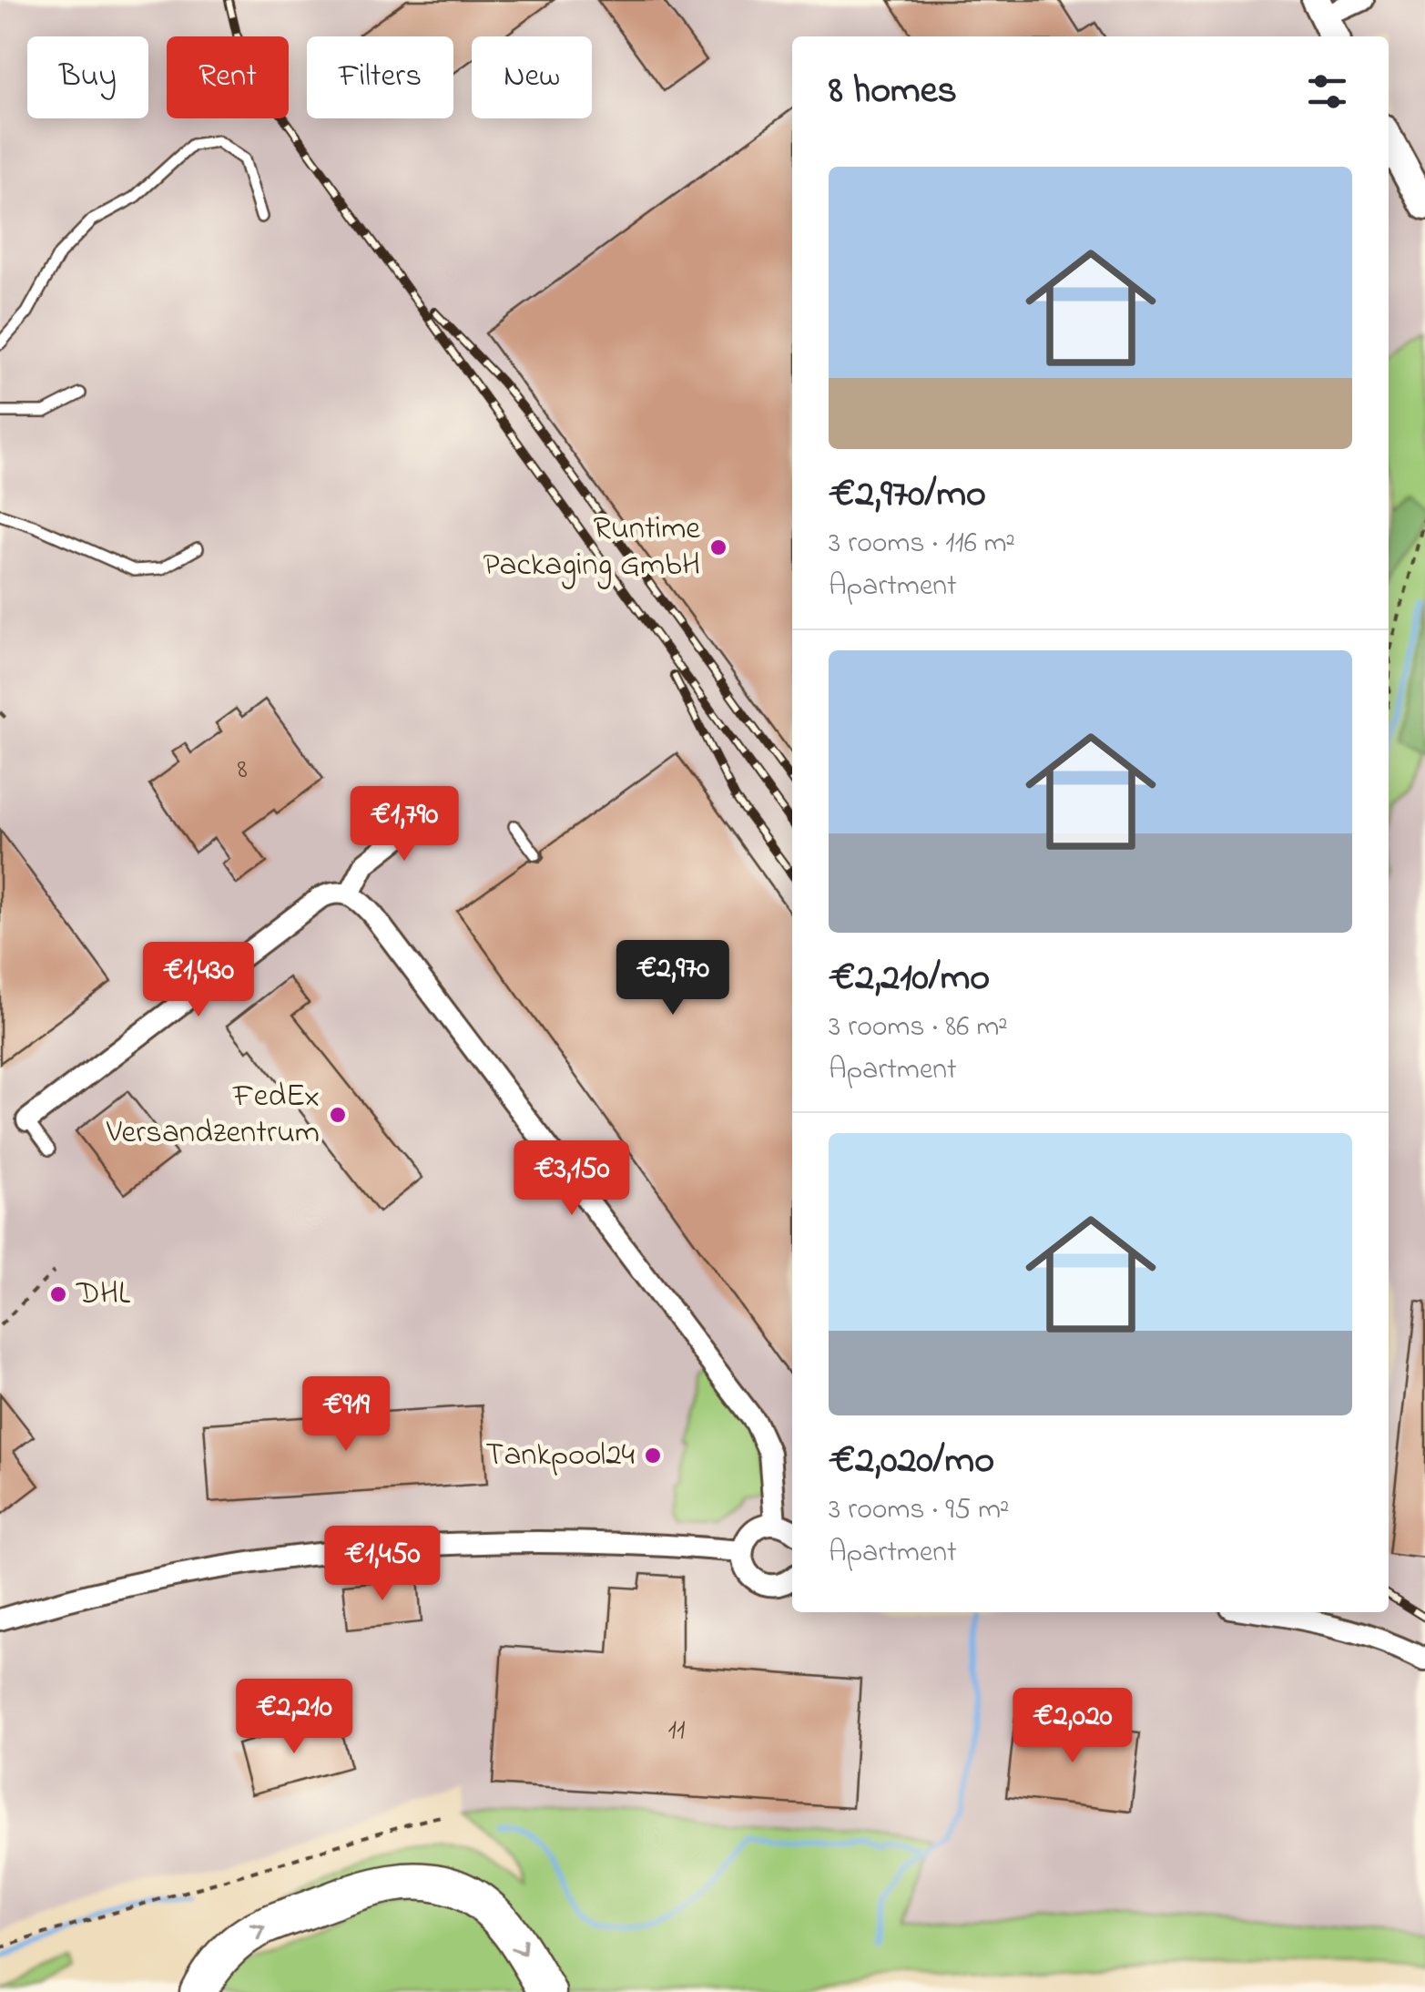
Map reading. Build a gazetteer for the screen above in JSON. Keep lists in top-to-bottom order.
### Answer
{
  "places": [
    "Runtime Packaging GmbH",
    "FedEx Versandzentrum",
    "DHL",
    "Tankpool24"
  ],
  "house_numbers": ["8", "11"],
  "page": {
    "chip": [
      "Buy",
      "Rent",
      "Filters",
      "New"
    ],
    "heading": "8 homes",
    "list": [
      {
        "name": "€2,970/mo",
        "note": "3 rooms · 116 m² · Apartment"
      },
      {
        "name": "€2,210/mo",
        "note": "3 rooms · 86 m² · Apartment"
      },
      {
        "name": "€2,020/mo",
        "note": "3 rooms · 95 m² · Apartment"
      }
    ],
    "price": [
      "€1,790",
      "€2,970",
      "€1,430",
      "€3,150",
      "€919",
      "€1,450",
      "€2,210",
      "€2,020"
    ]
  }
}
